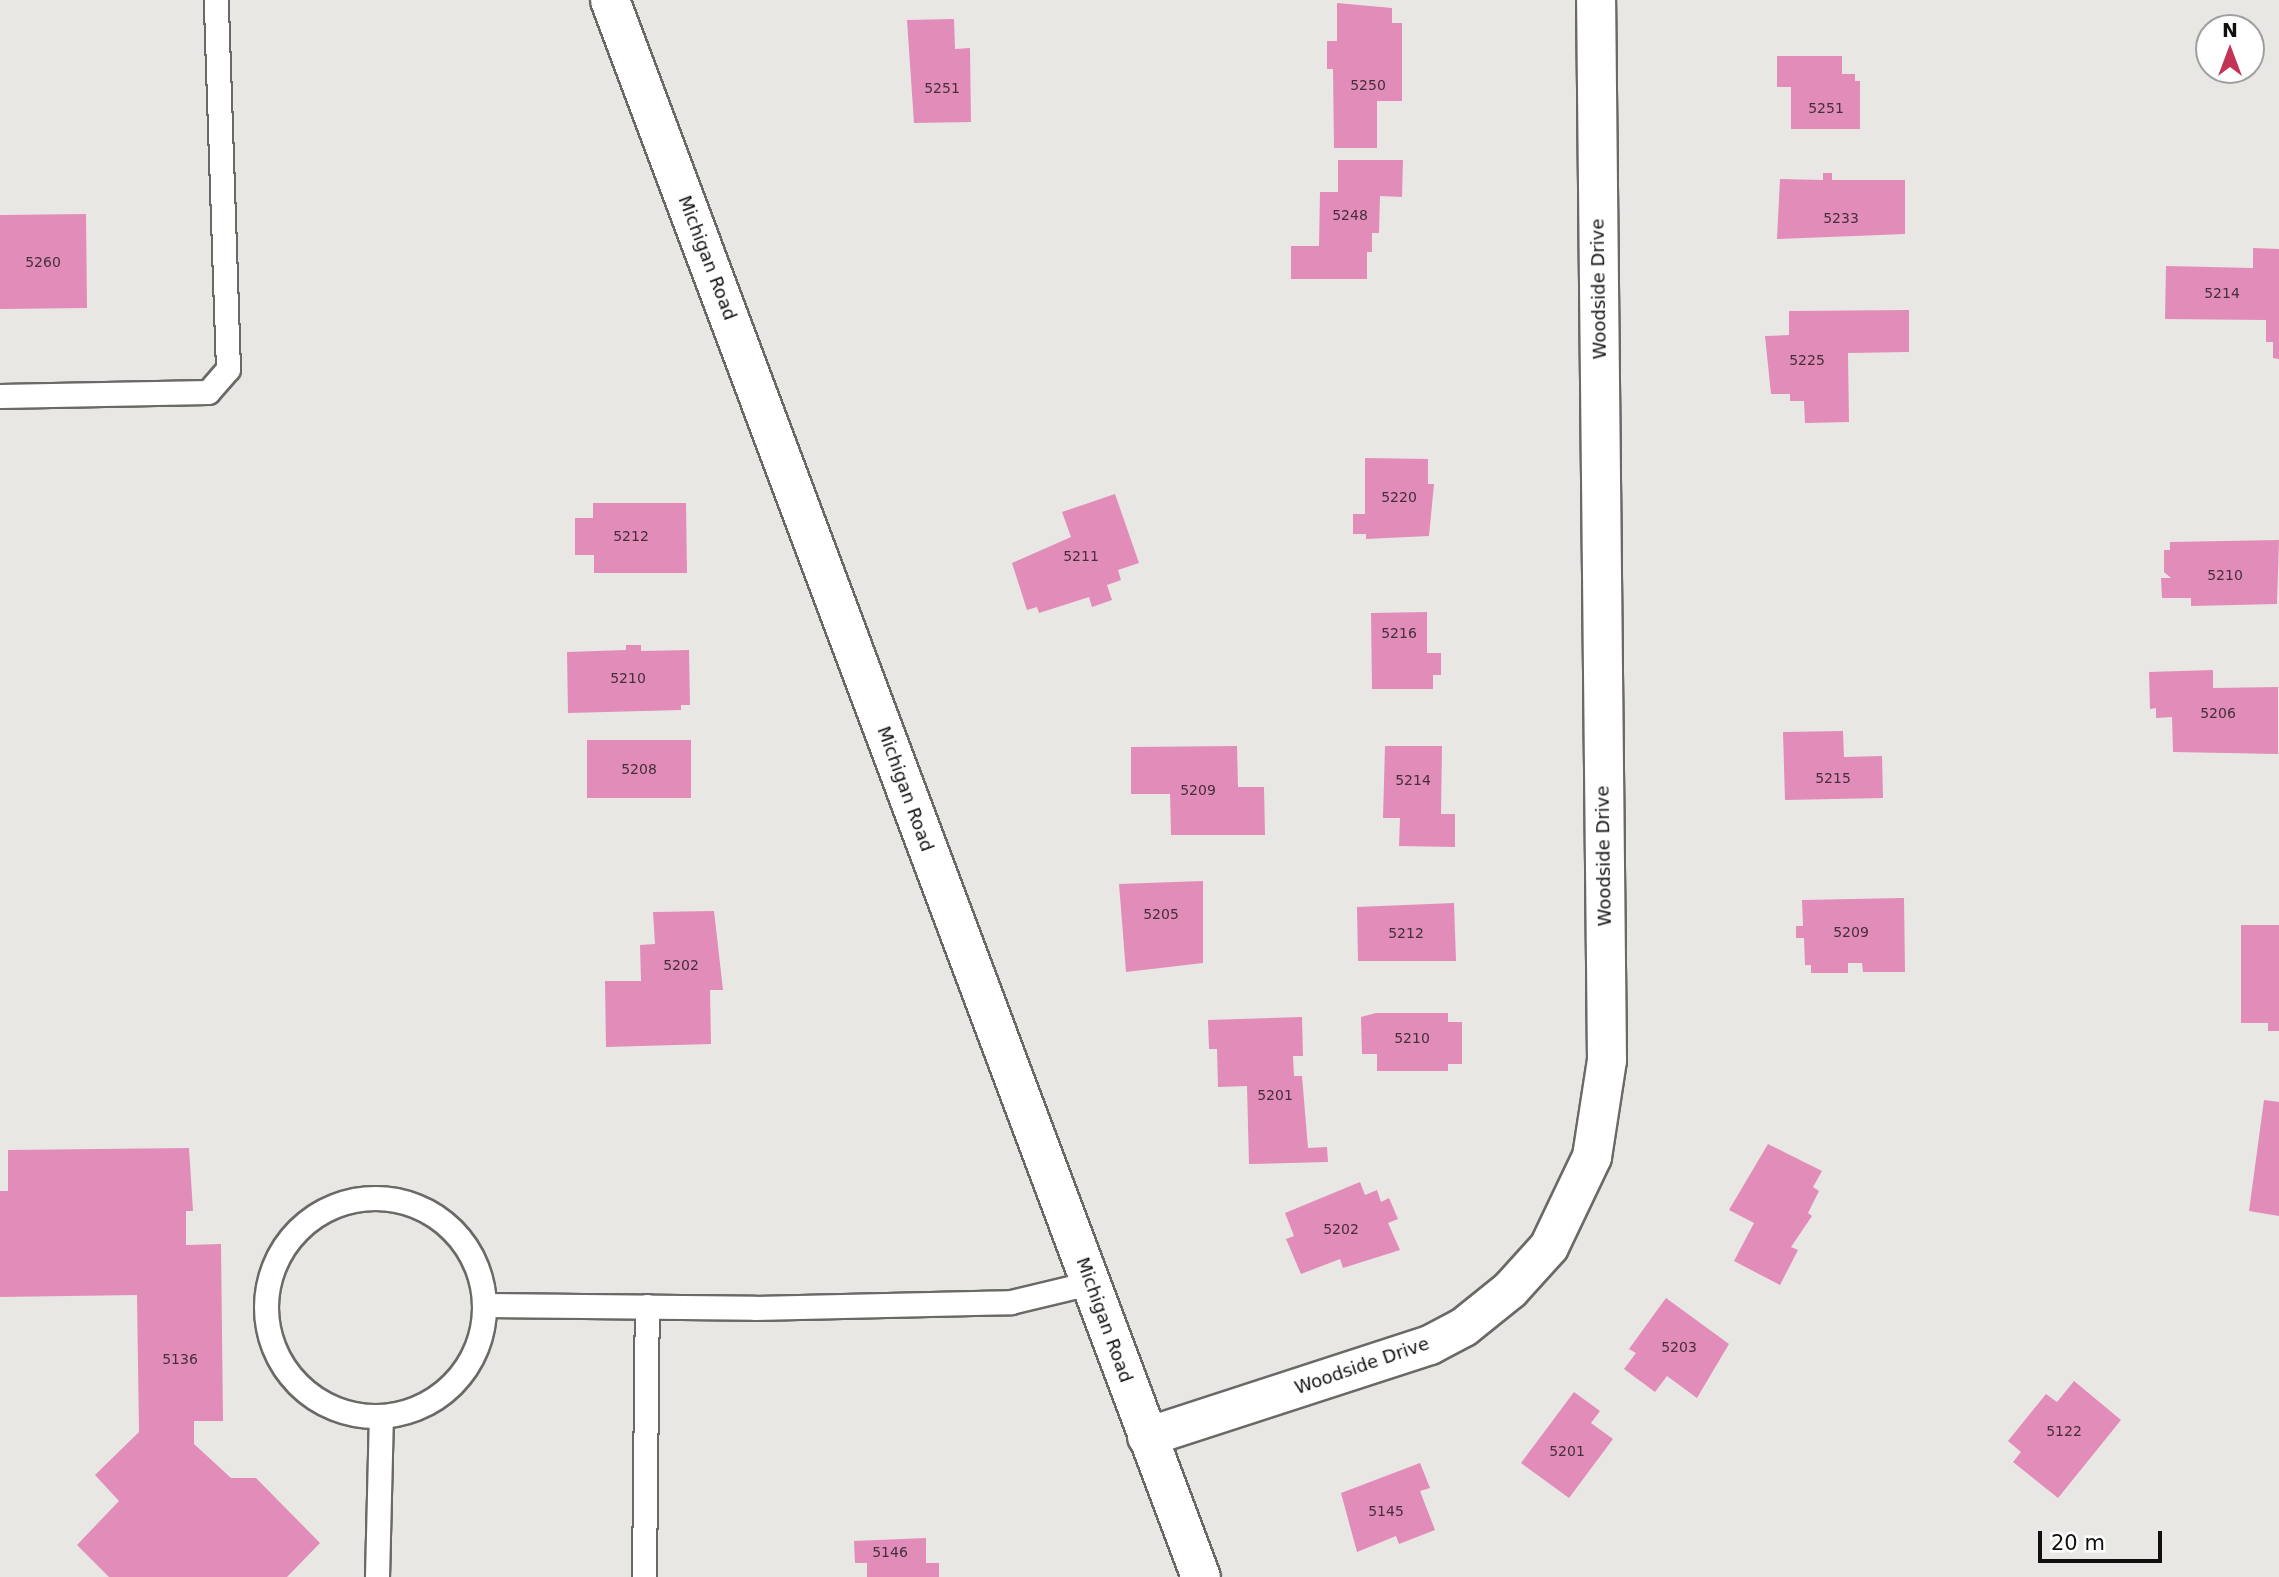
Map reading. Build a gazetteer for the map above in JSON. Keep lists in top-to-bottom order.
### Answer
{
  "streets": {
    "street": ["Michigan Road", "Woodside Drive"]
  },
  "crossings": [
    ["Michigan Road", "Woodside Drive"]
  ],
  "house_numbers": [
    "5250",
    "5251",
    "5251",
    "5248",
    "5233",
    "5260",
    "5214",
    "5225",
    "5220",
    "5212",
    "5211",
    "5210",
    "5216",
    "5210",
    "5206",
    "5208",
    "5215",
    "5214",
    "5209",
    "5205",
    "5209",
    "5212",
    "5202",
    "5210",
    "5201",
    "5202",
    "5203",
    "5136",
    "5122",
    "5201",
    "5145",
    "5146"
  ],
  "scale_bar": "20 m",
  "north": "top"
}
